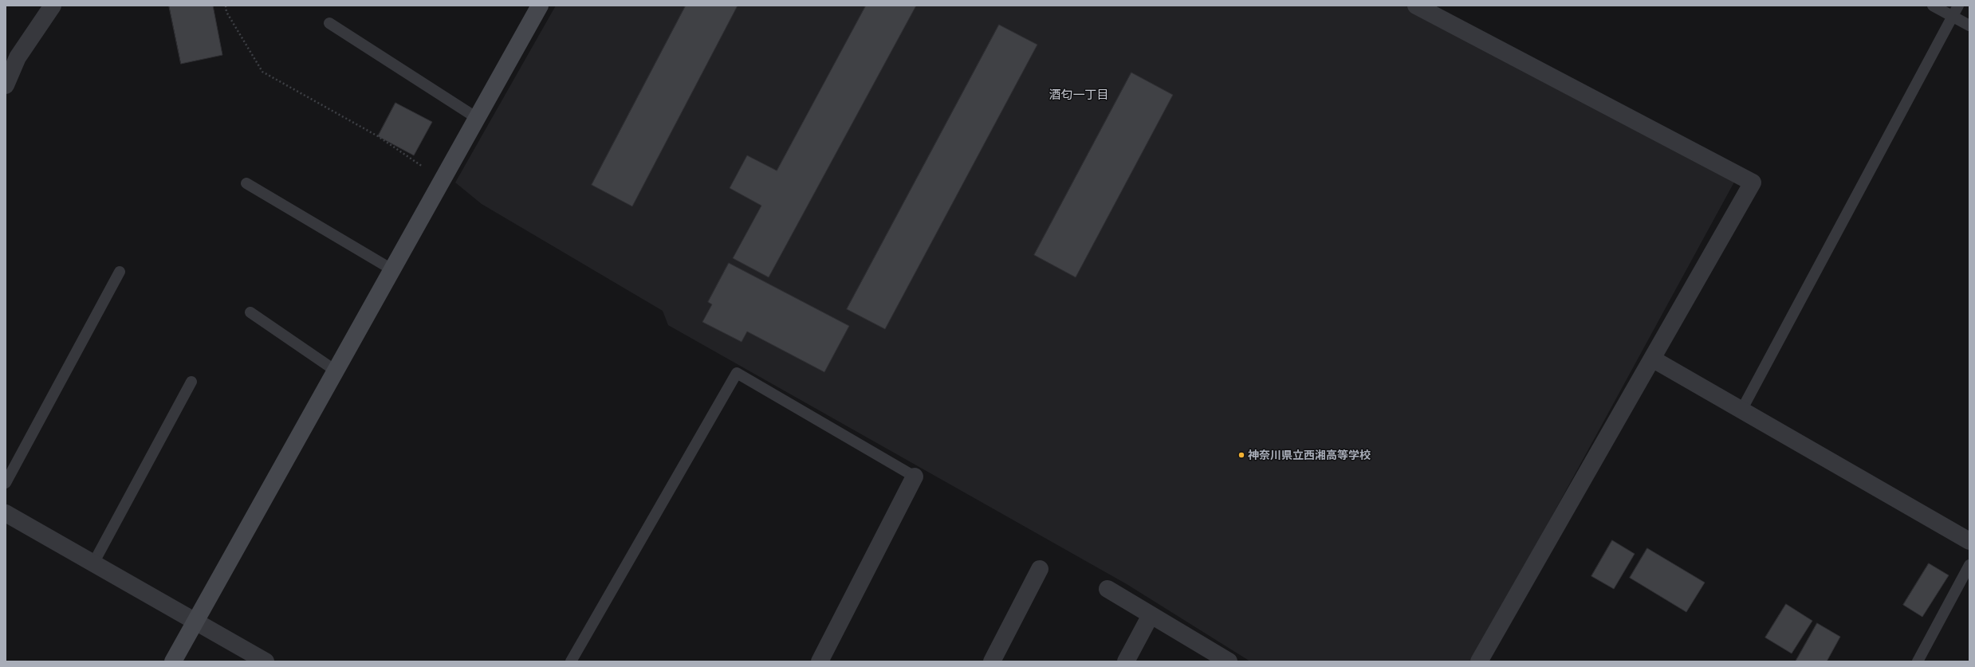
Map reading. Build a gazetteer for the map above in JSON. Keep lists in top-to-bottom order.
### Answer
{
  "districts": ["酒匂一丁目"],
  "places": ["神奈川県立西湘高等学校"]
}
